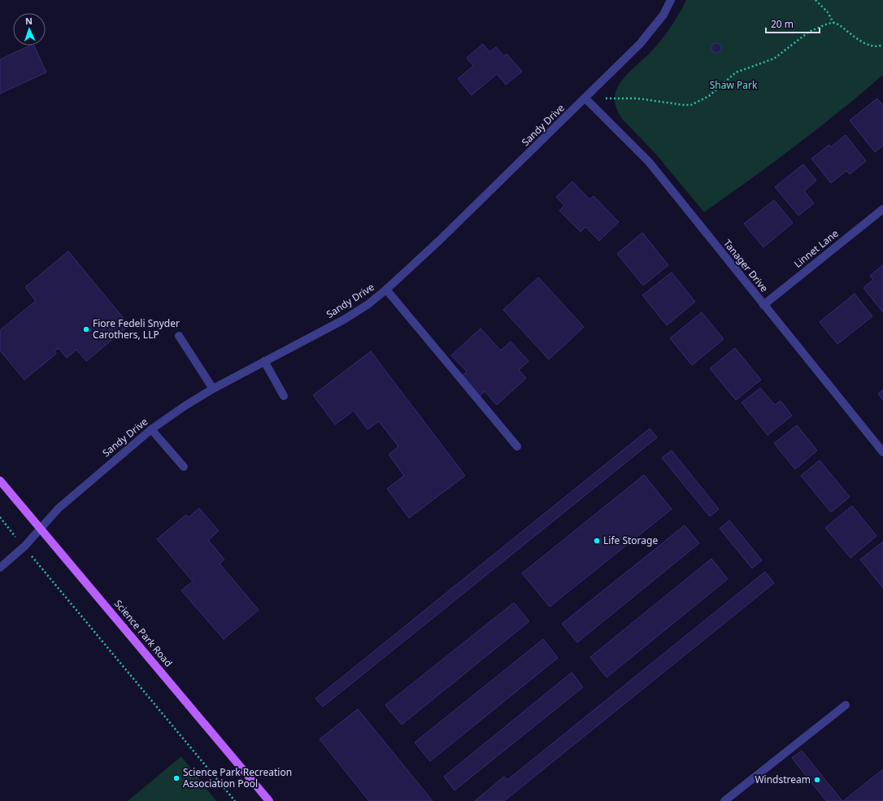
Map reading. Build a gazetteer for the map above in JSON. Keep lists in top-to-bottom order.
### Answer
{
  "streets": {
    "main road": ["Science Park Road"],
    "street": ["Sandy Drive", "Linnet Lane", "Tanager Drive"]
  },
  "crossings": [
    ["Sandy Drive", "Tanager Drive"],
    ["Sandy Drive", "Science Park Road"],
    ["Linnet Lane", "Tanager Drive"]
  ],
  "parks": ["Shaw Park"],
  "places": [
    "Fiore Fedeli Snyder Carothers, LLP",
    "Life Storage",
    "Science Park Recreation Association Pool",
    "Windstream"
  ],
  "scale_bar": "20 m",
  "north": "top"
}
